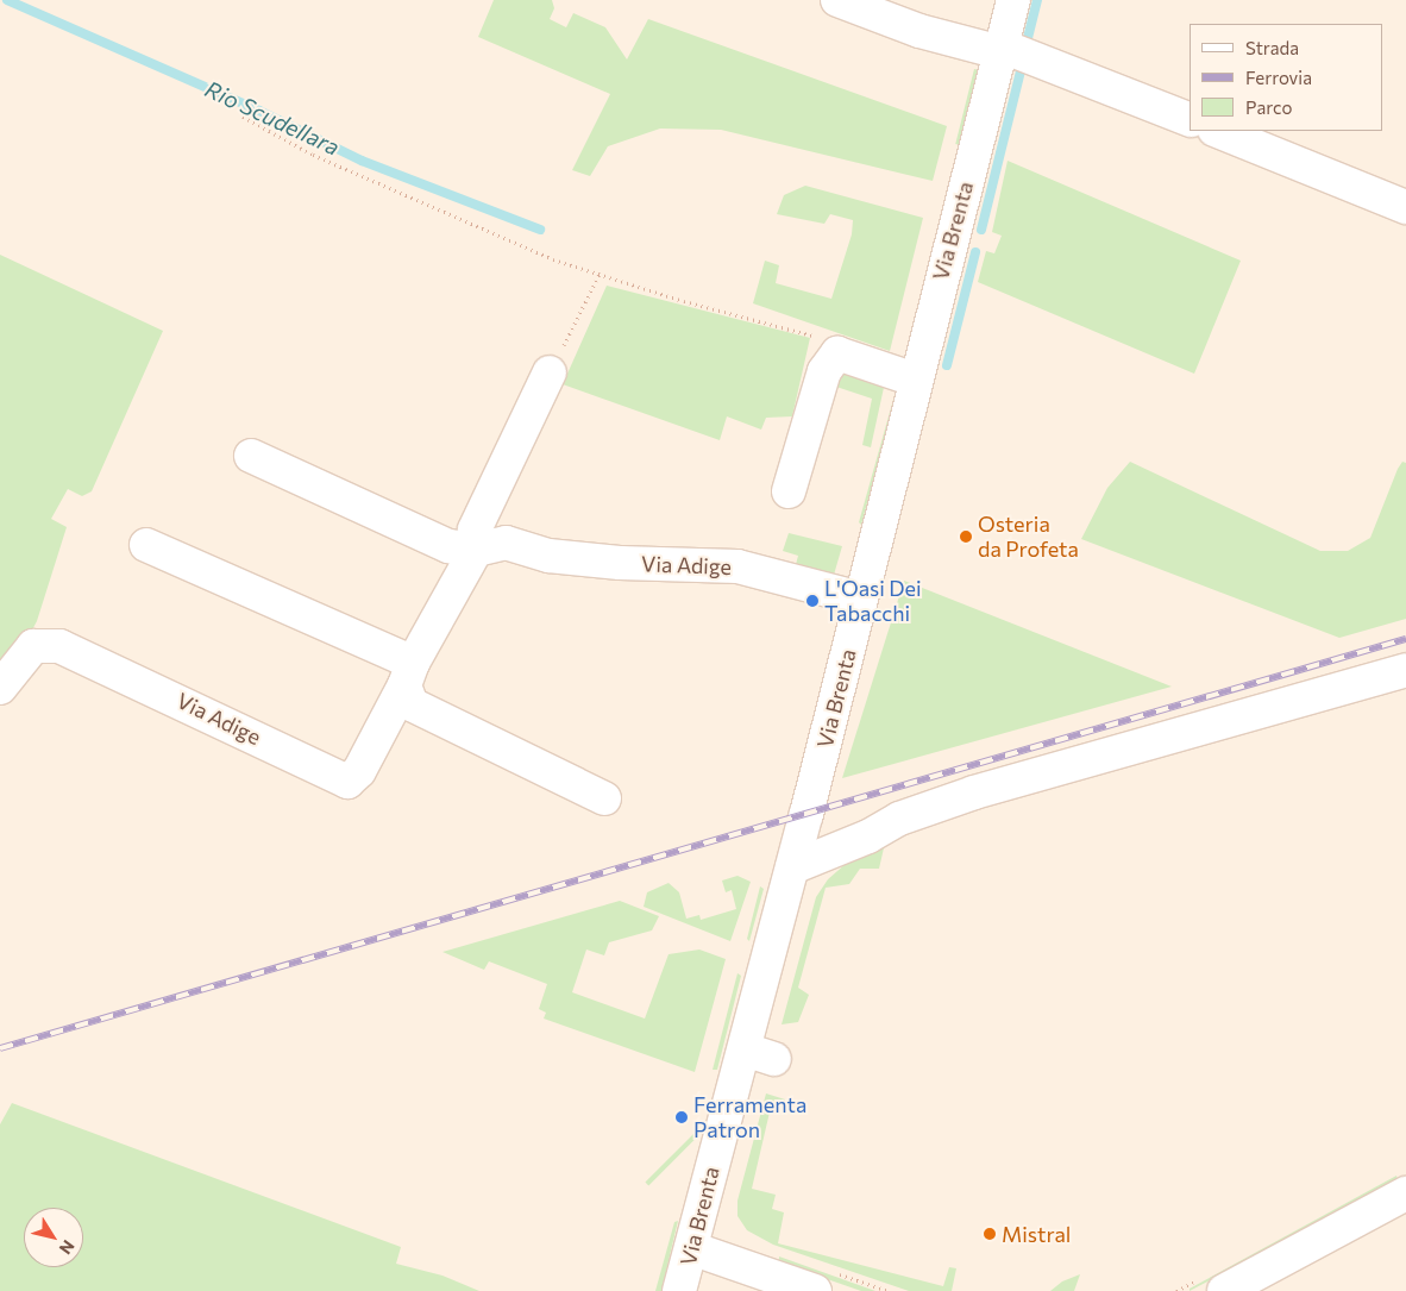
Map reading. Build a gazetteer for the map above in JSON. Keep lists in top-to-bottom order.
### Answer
{
  "streets": {
    "street": ["Via Brenta", "Via Adige"]
  },
  "crossings": [
    ["Via Brenta", "Via Adige"]
  ],
  "water": ["Rio Scudellara"],
  "places": [
    "Osteria da Profeta",
    "L'Oasi Dei Tabacchi",
    "Ferramenta Patron",
    "Mistral"
  ],
  "legend": ["Strada", "Ferrovia", "Parco"],
  "north": "bottom right"
}
